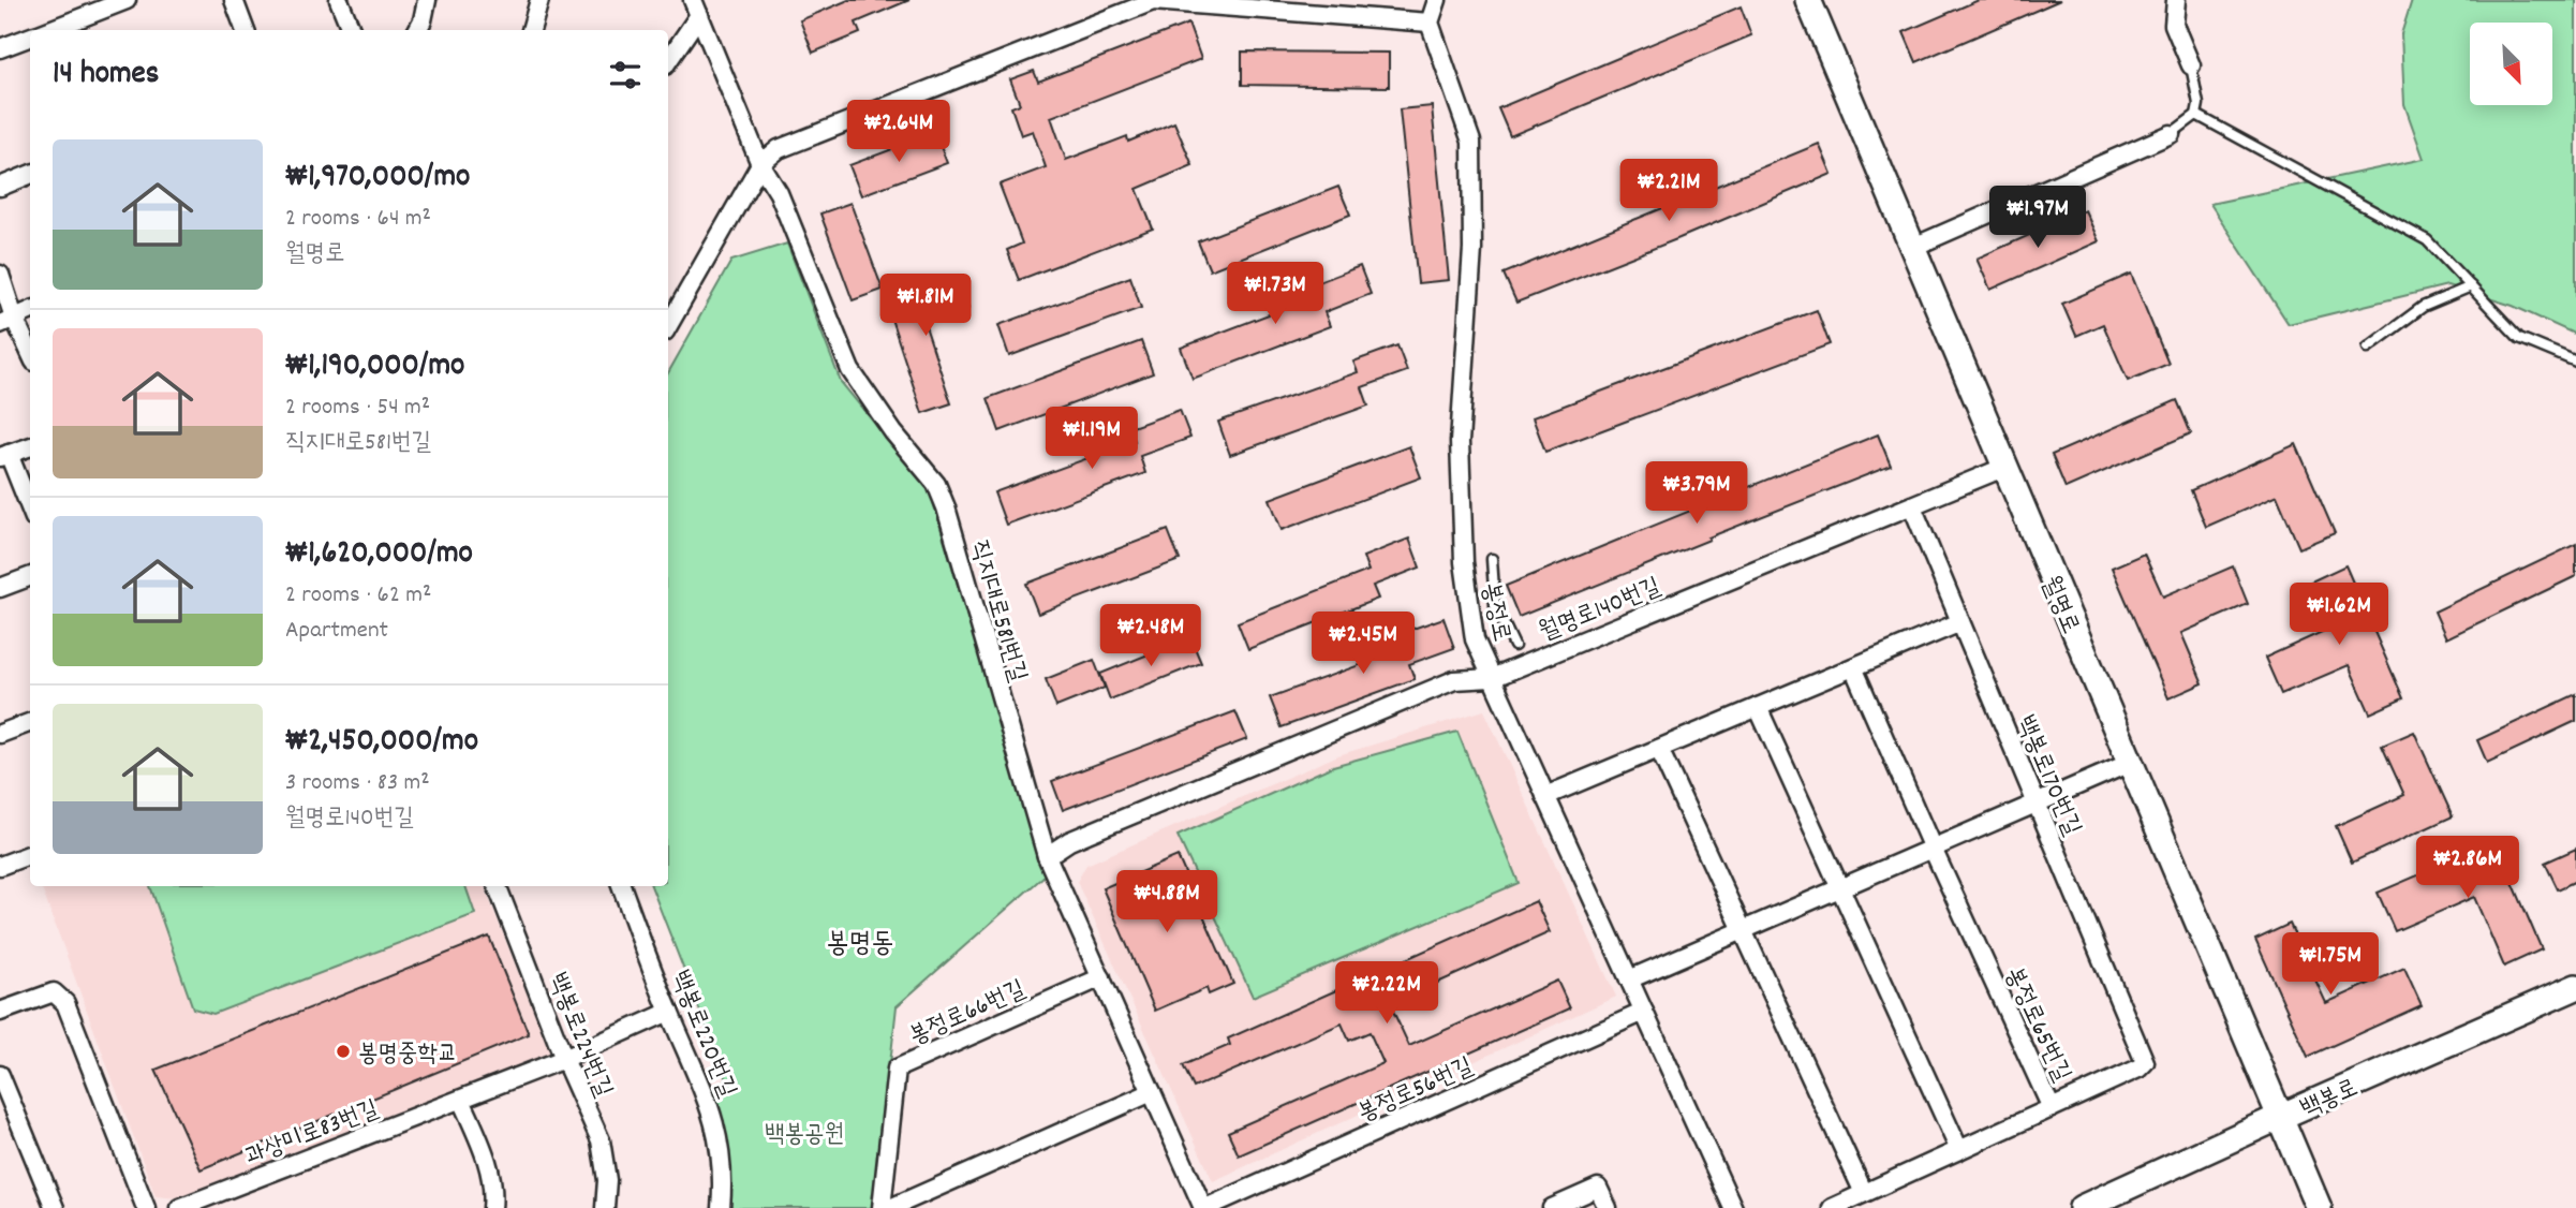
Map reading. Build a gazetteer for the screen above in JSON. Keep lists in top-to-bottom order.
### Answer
{
  "streets": {
    "street": [
      "월명로",
      "월명로140번길",
      "직지대로581번길",
      "봉정로",
      "백봉로170번길",
      "봉정로66번길",
      "봉정로65번길",
      "백봉로220번길",
      "백봉로224번길",
      "봉정로56번길",
      "백봉로",
      "과상미로83번길"
    ]
  },
  "crossings": [
    ["월명로", "월명로140번길"],
    ["월명로", "백봉로"],
    ["월명로140번길", "직지대로581번길"],
    ["월명로140번길", "봉정로"],
    ["월명로140번길", "백봉로170번길"],
    ["직지대로581번길", "봉정로66번길"],
    ["직지대로581번길", "봉정로56번길"],
    ["봉정로", "봉정로56번길"],
    ["백봉로170번길", "봉정로65번길"],
    ["백봉로220번길", "과상미로83번길"],
    ["백봉로224번길", "과상미로83번길"]
  ],
  "districts": ["봉명동"],
  "parks": ["백봉공원"],
  "places": ["봉명중학교"],
  "north": "bottom right",
  "page": {
    "heading": "14 homes",
    "price": [
      "₩2.64M",
      "₩2.21M",
      "₩1.97M",
      "₩1.73M",
      "₩1.81M",
      "₩1.19M",
      "₩3.79M",
      "₩1.62M",
      "₩2.48M",
      "₩2.45M",
      "₩2.86M",
      "₩4.88M",
      "₩1.75M",
      "₩2.22M"
    ],
    "list": [
      {
        "name": "₩1,970,000/mo",
        "note": "2 rooms · 64 m² · 월명로"
      },
      {
        "name": "₩1,190,000/mo",
        "note": "2 rooms · 54 m² · 직지대로581번길"
      },
      {
        "name": "₩1,620,000/mo",
        "note": "2 rooms · 62 m² · Apartment"
      },
      {
        "name": "₩2,450,000/mo",
        "note": "3 rooms · 83 m² · 월명로140번길"
      }
    ]
  }
}
